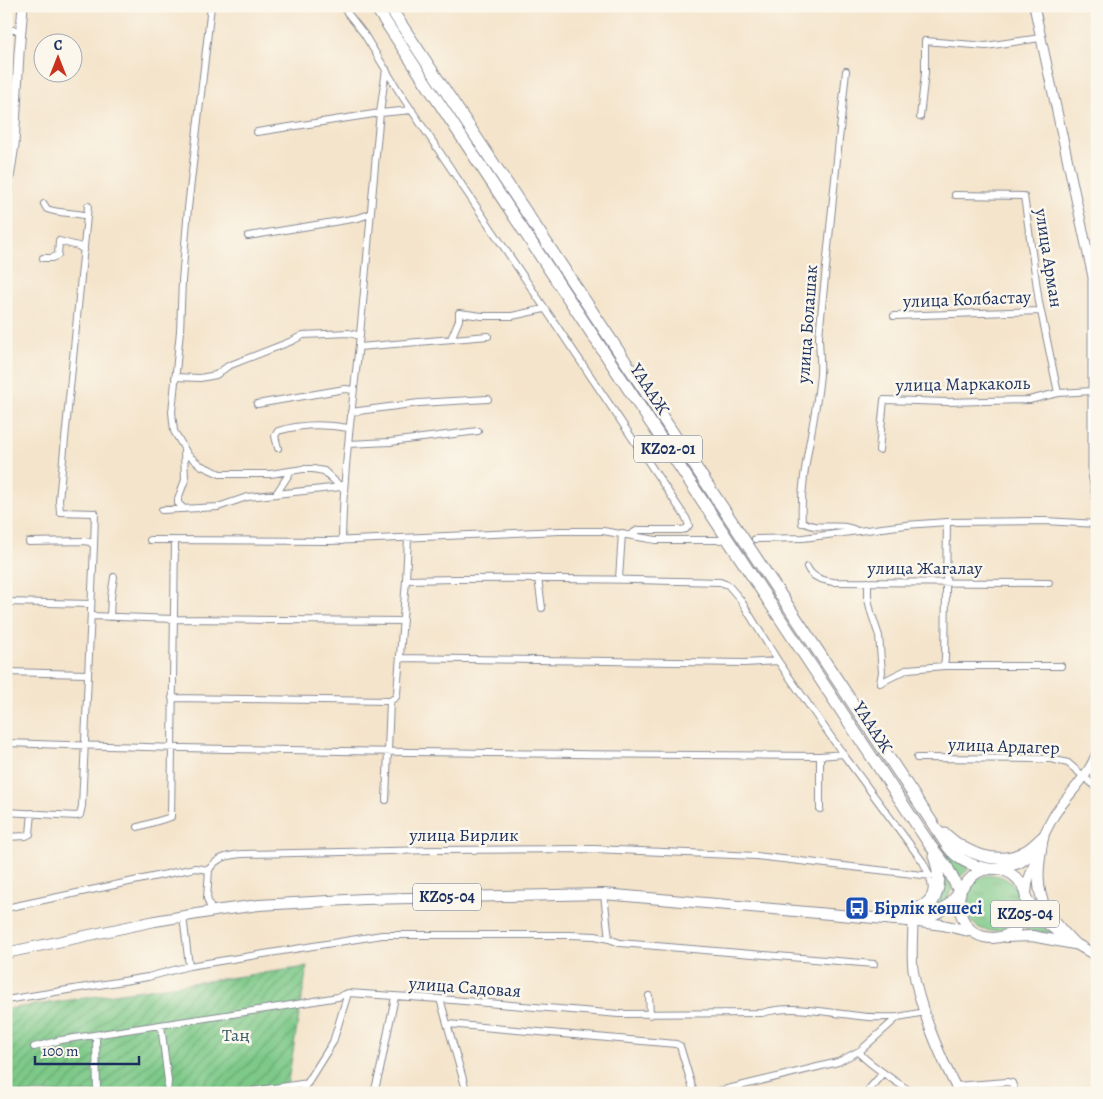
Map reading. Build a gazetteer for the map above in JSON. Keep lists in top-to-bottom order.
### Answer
{
  "streets": {
    "highway": ["ҮАААЖ", "KZ02-01"],
    "main road": ["KZ05-04"],
    "street": [
      "улица Арман",
      "улица Колбастау",
      "улица Болашак",
      "улица Маркаколь",
      "улица Жагалау",
      "улица Ардагер",
      "улица Бирлик",
      "улица Садовая"
    ]
  },
  "crossings": [
    ["улица Арман", "улица Колбастау"],
    ["улица Арман", "улица Маркаколь"],
    ["ҮАААЖ", "KZ05-04"]
  ],
  "parks": ["Таң"],
  "places": {
    "bus stop": ["Бірлік көшесі"]
  },
  "scale_bar": "100 m",
  "north": "top"
}
